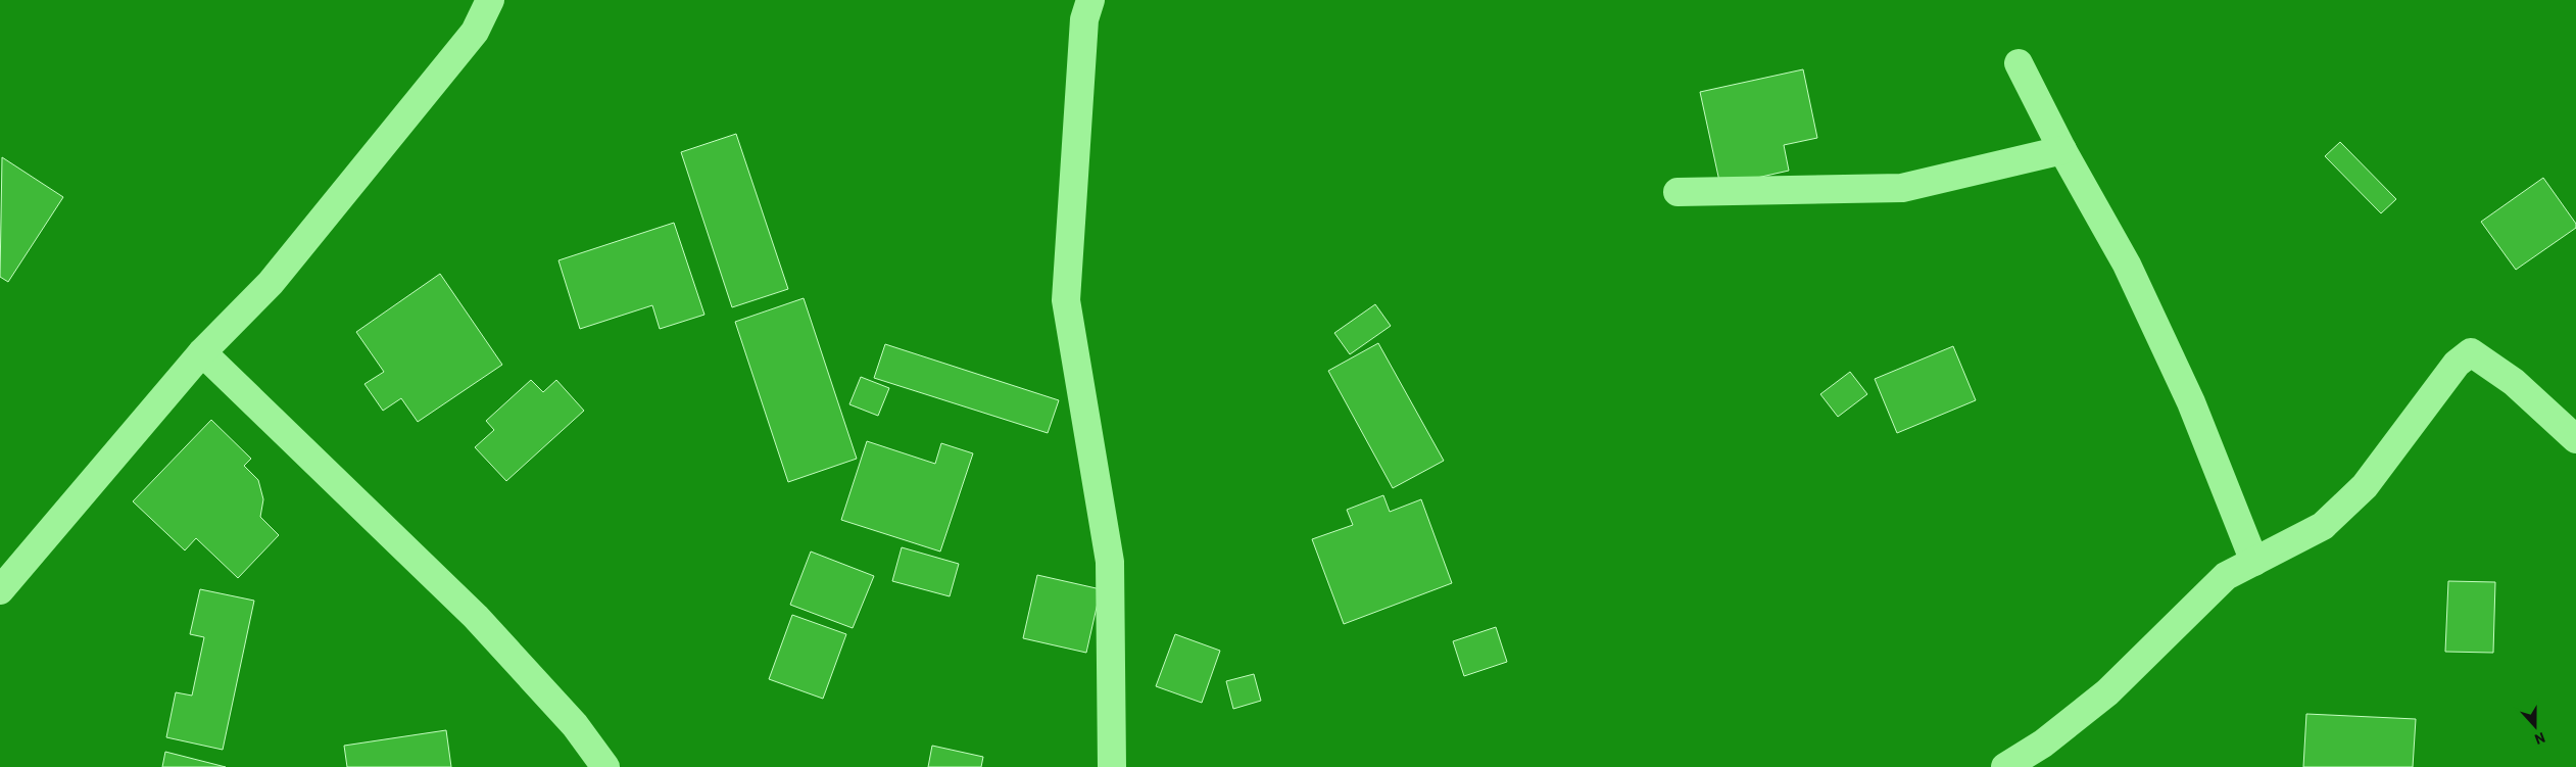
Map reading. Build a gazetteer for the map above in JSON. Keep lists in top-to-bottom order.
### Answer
{
  "north": "bottom"
}
